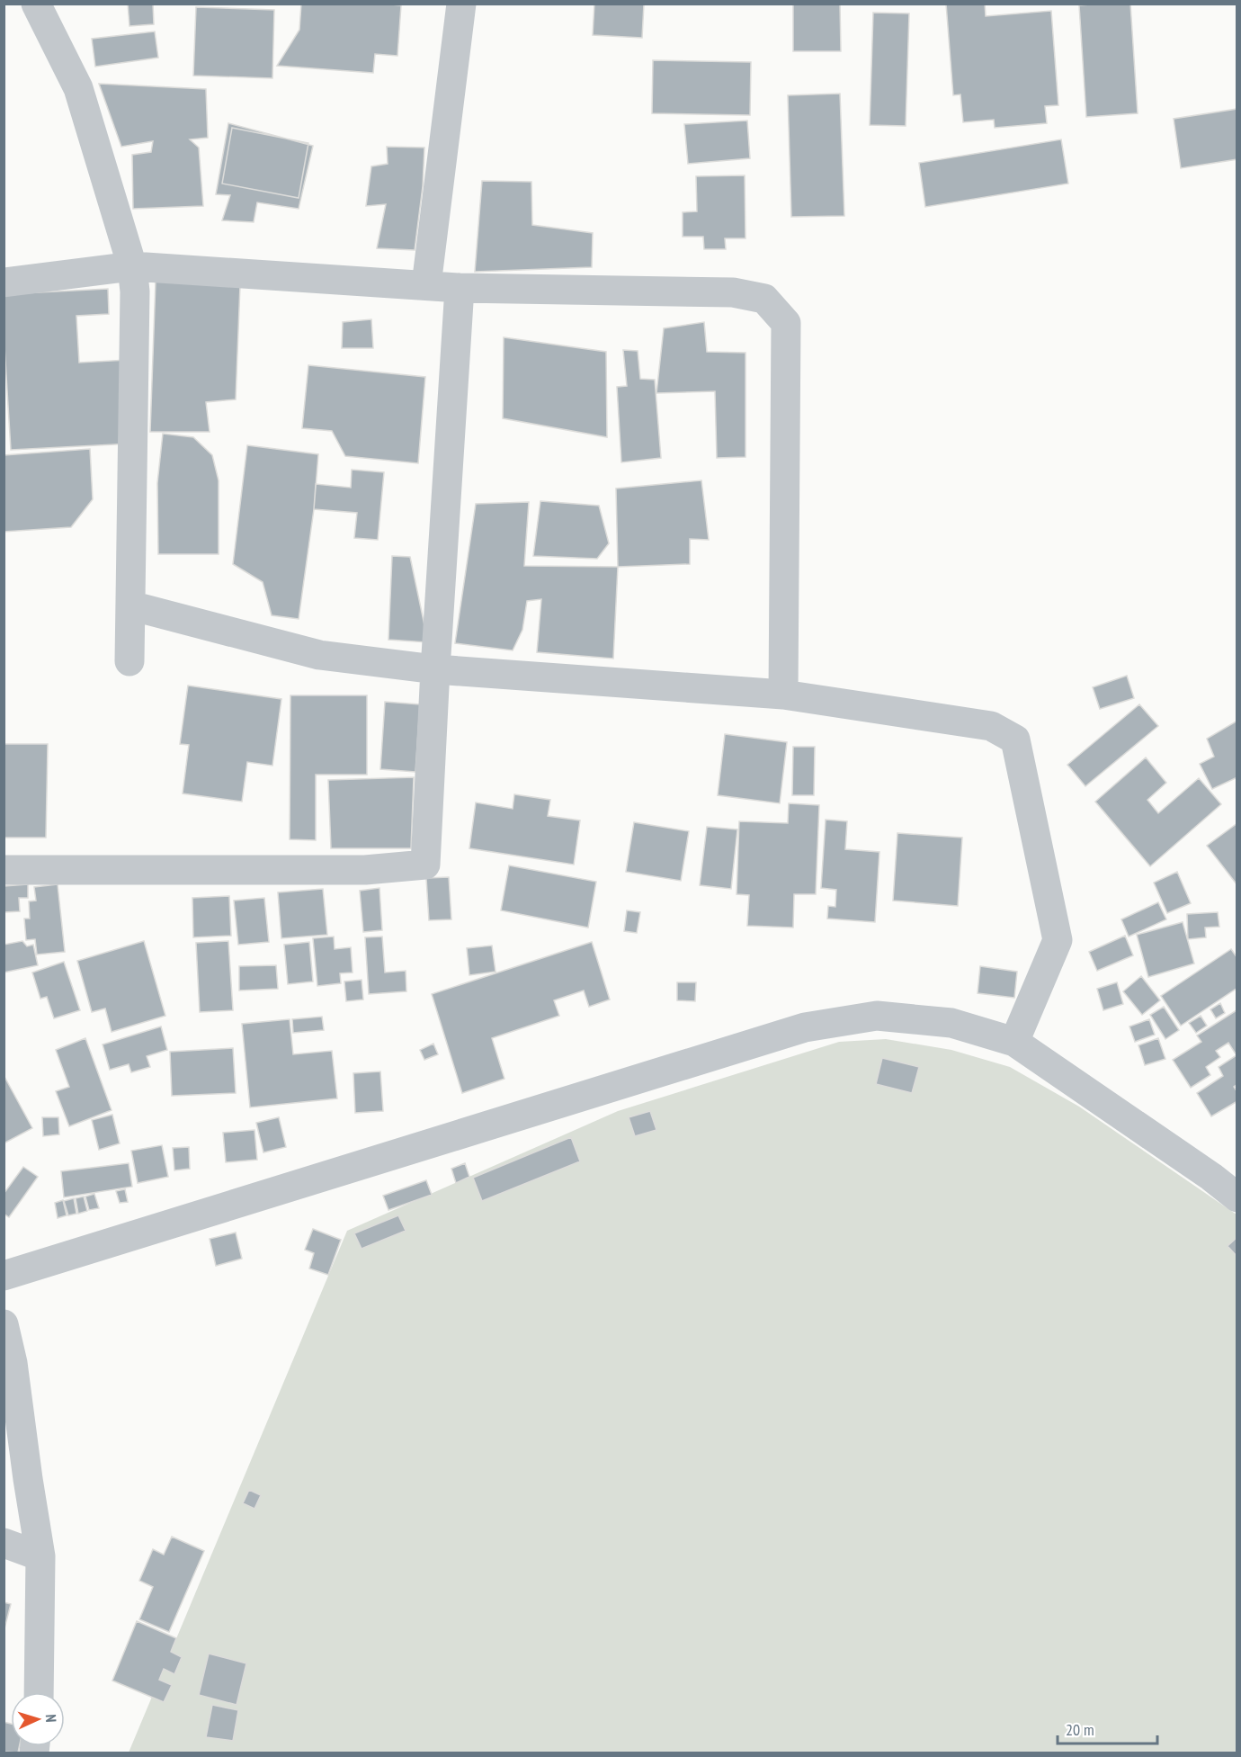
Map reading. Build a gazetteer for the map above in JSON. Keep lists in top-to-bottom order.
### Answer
{
  "scale_bar": "20 m",
  "north": "right"
}
